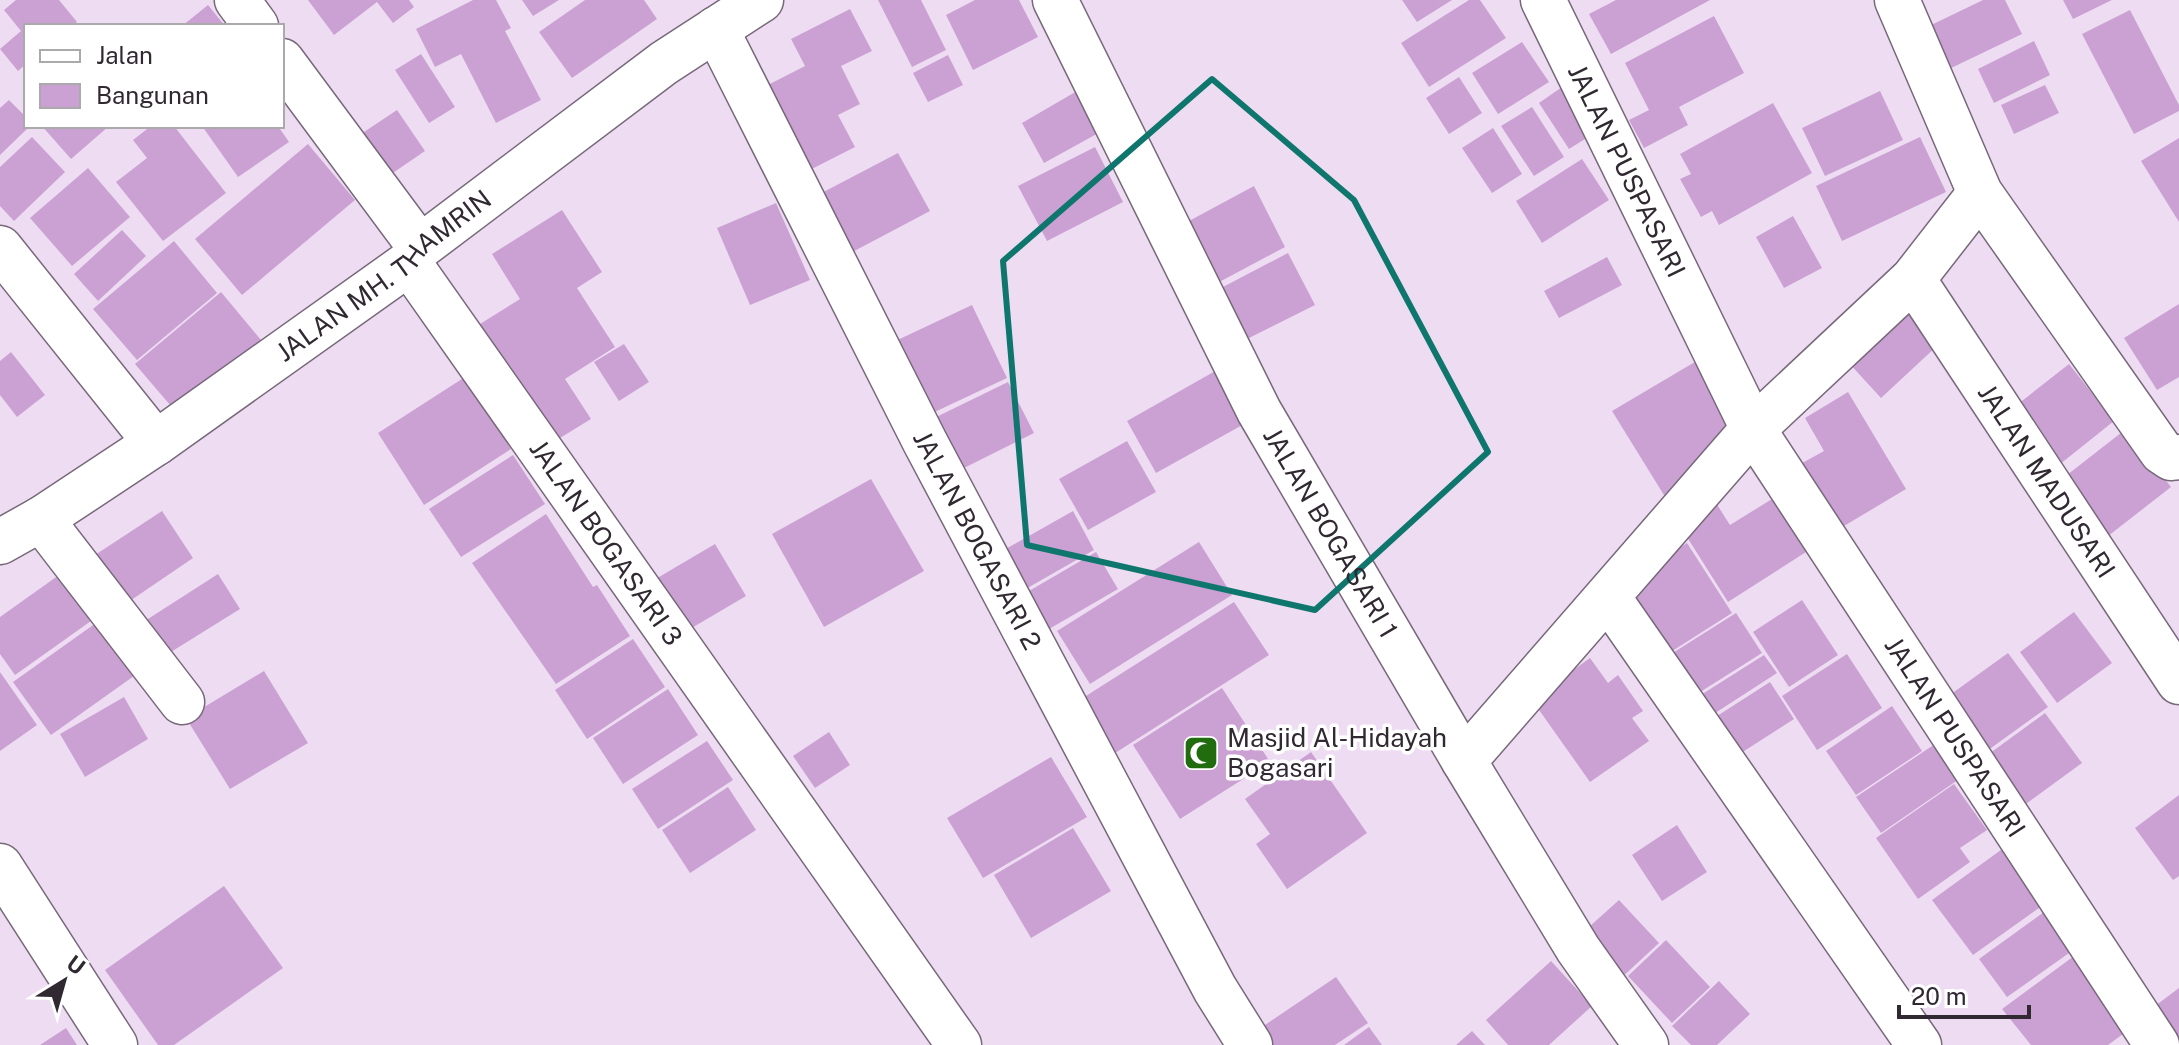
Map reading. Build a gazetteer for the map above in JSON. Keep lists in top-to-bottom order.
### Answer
{
  "streets": {
    "street": [
      "JALAN PUSPASARI",
      "JALAN MH. THAMRIN",
      "JALAN MADUSARI",
      "JALAN BOGASARI 1",
      "JALAN BOGASARI 2",
      "JALAN BOGASARI 3"
    ]
  },
  "crossings": [
    ["JALAN MH. THAMRIN", "JALAN BOGASARI 2"],
    ["JALAN MH. THAMRIN", "JALAN BOGASARI 3"]
  ],
  "places": {
    "mosque": ["Masjid Al-Hidayah Bogasari"]
  },
  "legend": ["Jalan", "Bangunan"],
  "scale_bar": "20 m",
  "north": "top right"
}
